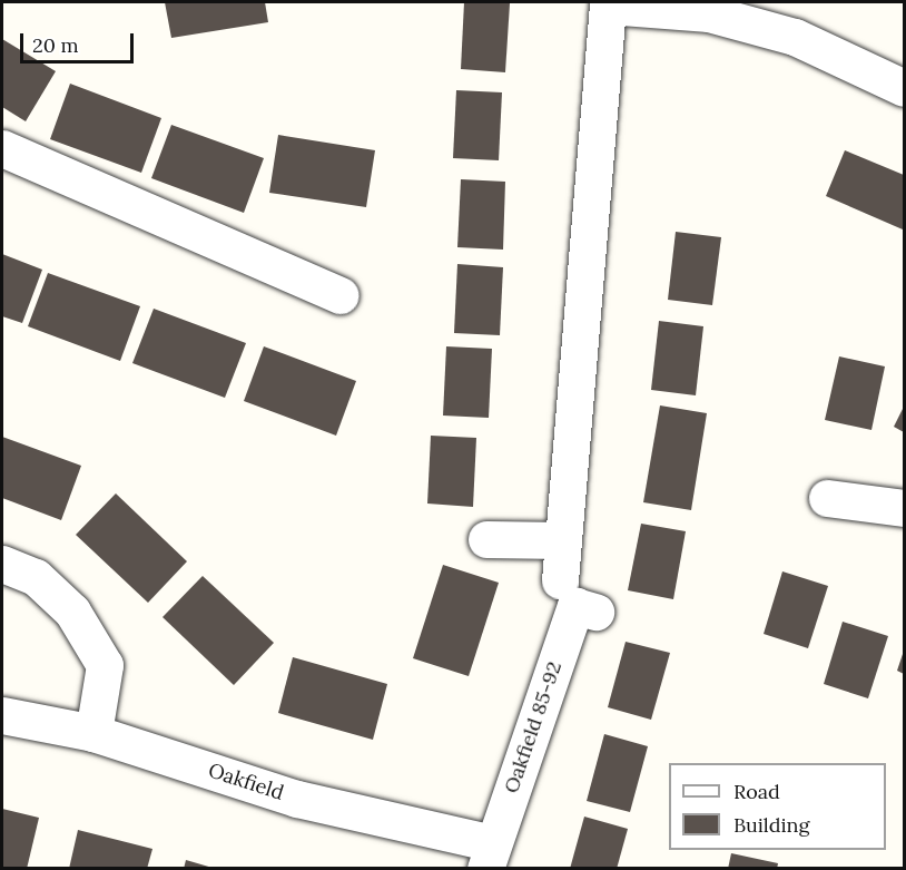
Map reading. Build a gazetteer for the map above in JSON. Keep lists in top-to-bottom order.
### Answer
{
  "streets": {
    "street": ["Oakfield 85-92", "Oakfield"]
  },
  "crossings": [
    ["Oakfield 85-92", "Oakfield"]
  ],
  "legend": ["Road", "Building"],
  "scale_bar": "20 m"
}
